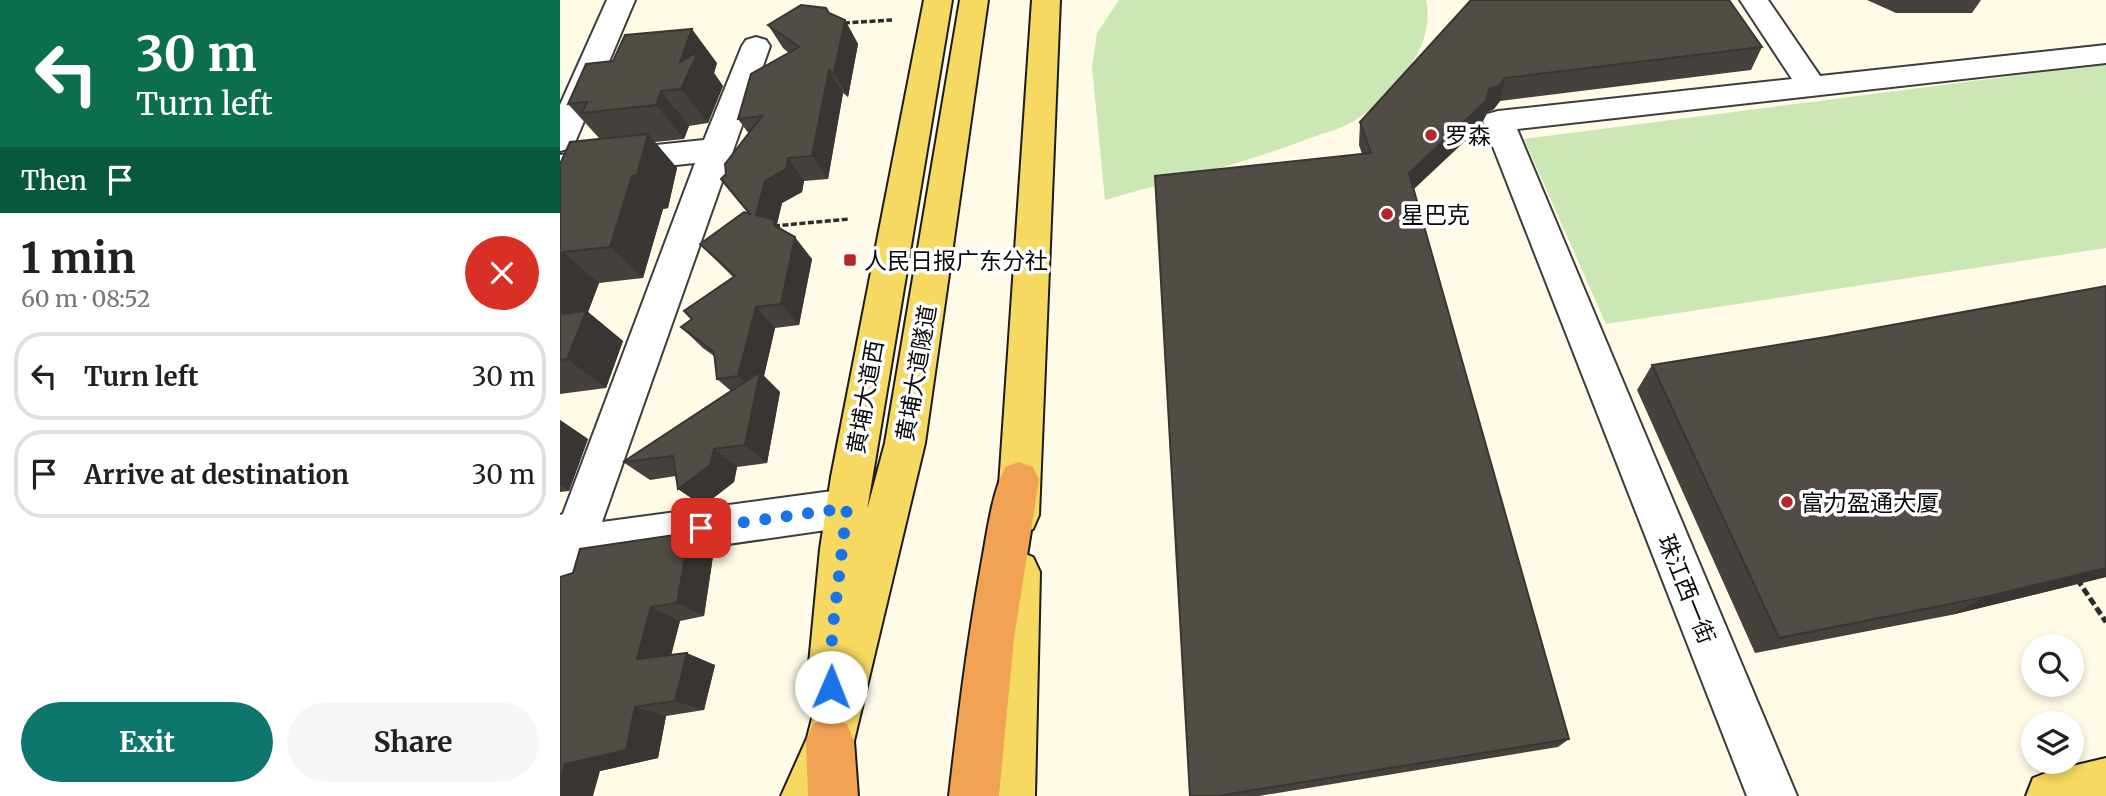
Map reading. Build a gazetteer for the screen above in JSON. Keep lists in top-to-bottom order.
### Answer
{
  "streets": {
    "main road": ["黄埔大道隧道", "黄埔大道西"],
    "street": ["珠江西一街"]
  },
  "crossings": [
    ["黄埔大道隧道", "黄埔大道西"]
  ],
  "places": {
    "other": ["罗森", "星巴克", "富力盈通大厦"],
    "transit": ["人民日报广东分社"]
  },
  "page": {
    "turn": ["30 m", "Turn left"],
    "then": "Then",
    "heading": ["1 min", "60 m · 08:52"],
    "list": [
      {
        "name": "Turn left",
        "value": "30 m"
      },
      {
        "name": "Arrive at destination",
        "value": "30 m"
      }
    ],
    "buttons": ["Exit", "Share"]
  }
}
